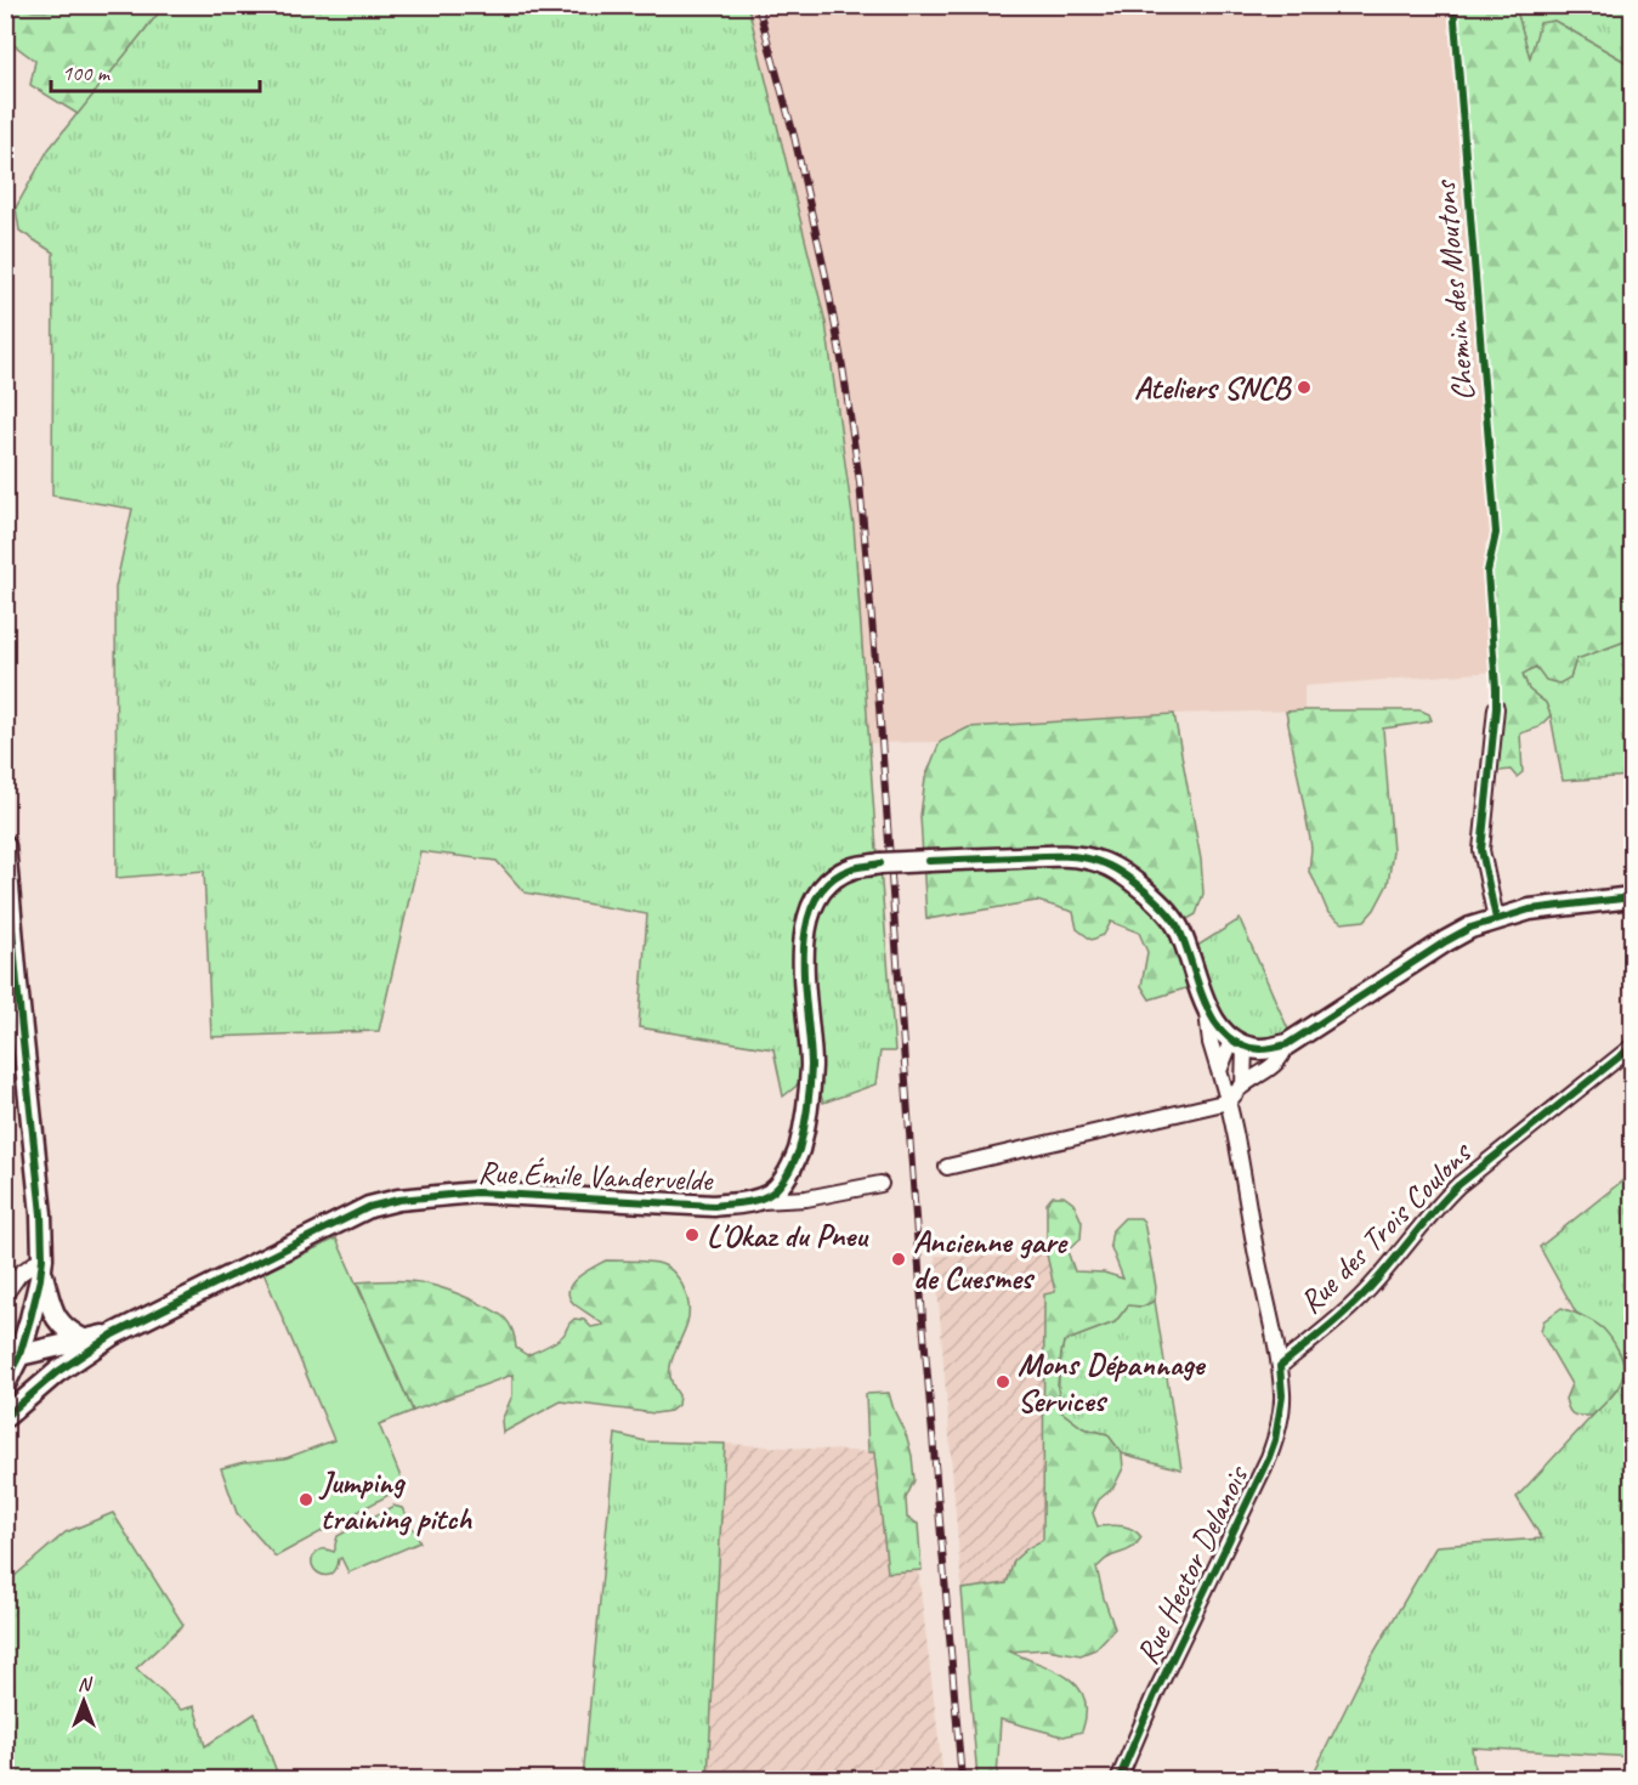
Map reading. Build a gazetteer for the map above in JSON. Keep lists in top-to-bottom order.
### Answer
{
  "streets": {
    "main road": ["Rue Émile Vandervelde"],
    "street": ["Rue des Trois Coulons", "Rue Hector Delanois"],
    "cycle path": ["Chemin des Moutons"]
  },
  "crossings": [
    ["Rue Émile Vandervelde", "Rue Hector Delanois"],
    ["Rue des Trois Coulons", "Rue Hector Delanois"]
  ],
  "places": [
    "Ateliers SNCB",
    "L'Okaz du Pneu",
    "Ancienne gare de Cuesmes",
    "Mons Dépannage Services",
    "Jumping training pitch"
  ],
  "scale_bar": "100 m",
  "north": "top"
}
